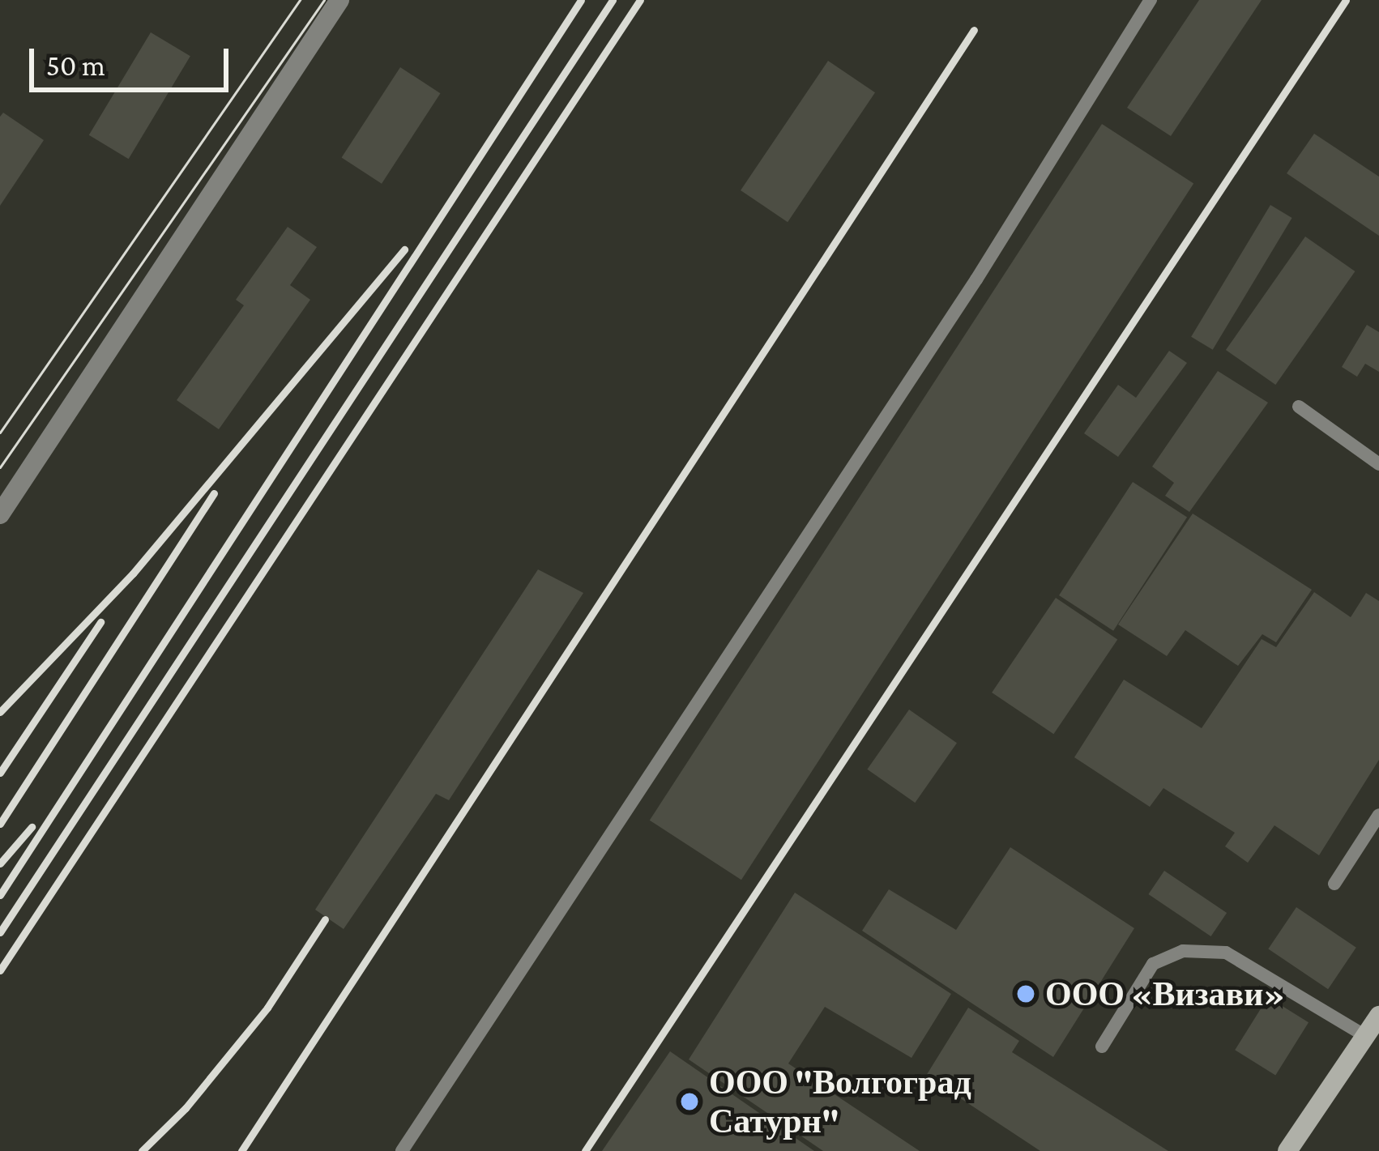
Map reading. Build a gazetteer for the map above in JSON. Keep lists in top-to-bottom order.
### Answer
{
  "places": ["ООО «Визави»", "ООО \"Волгоград Сатурн\""],
  "scale_bar": "50 m"
}
